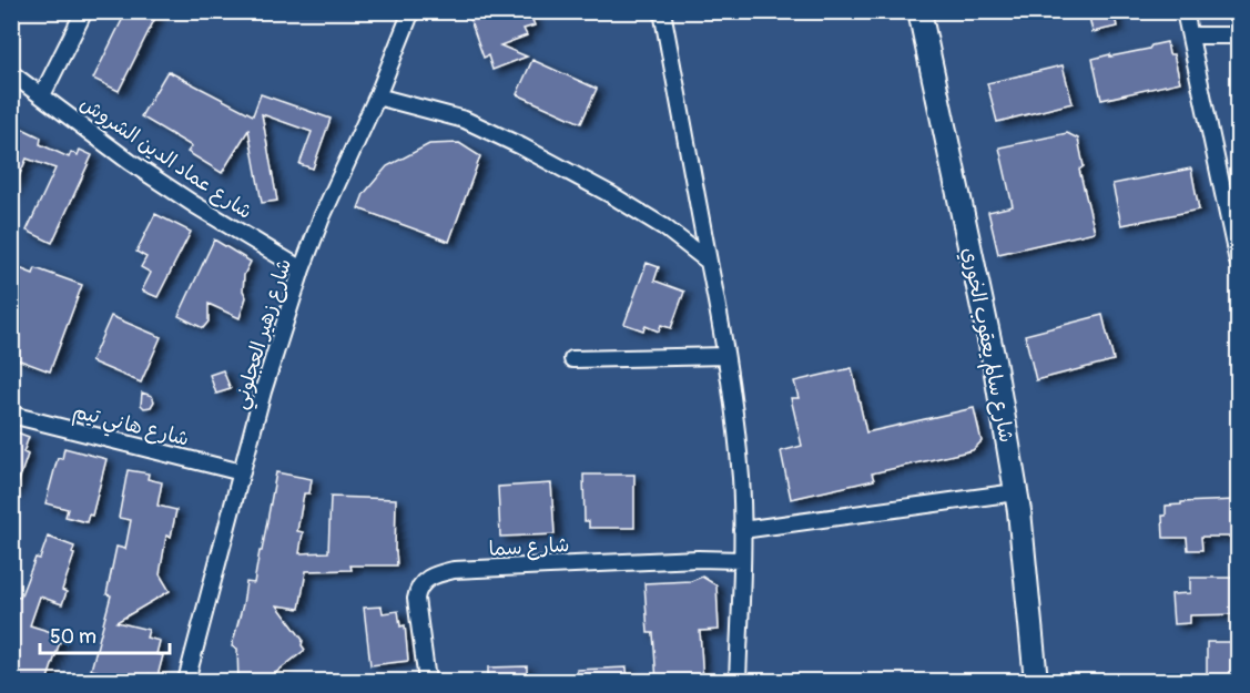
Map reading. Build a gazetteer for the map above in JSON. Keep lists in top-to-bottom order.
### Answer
{
  "streets": {
    "street": [
      "شارع عماد الدين الشروش",
      "شارع زهير العجلوني",
      "شارع سالم يعقوب الخوري",
      "شارع هاني تيم",
      "شارع سما"
    ]
  },
  "crossings": [
    ["شارع عماد الدين الشروش", "شارع زهير العجلوني"],
    ["شارع زهير العجلوني", "شارع هاني تيم"]
  ],
  "scale_bar": "50 m"
}
